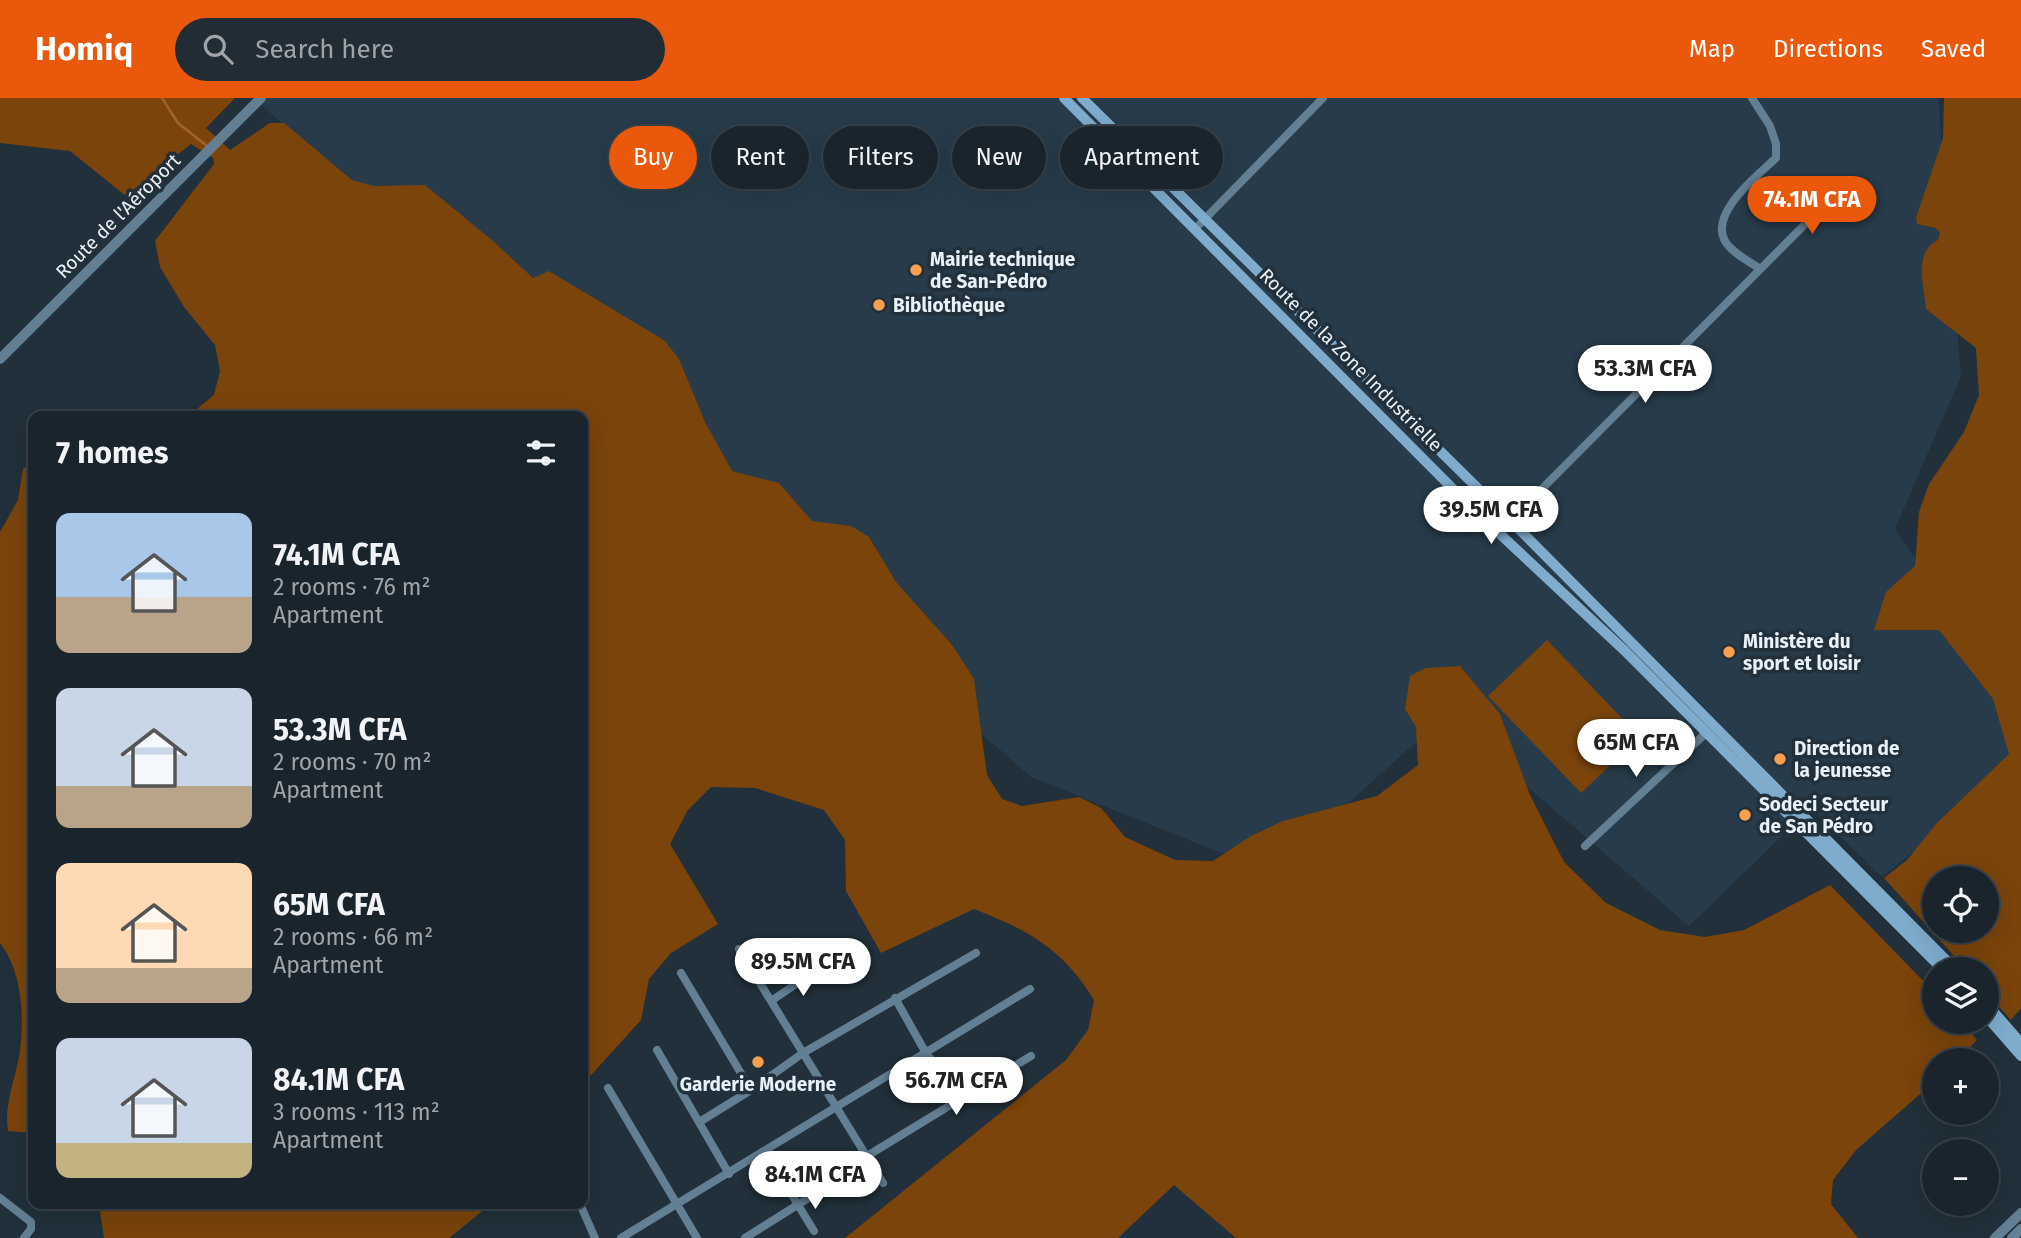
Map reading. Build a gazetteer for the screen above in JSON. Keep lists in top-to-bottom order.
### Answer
{
  "streets": {
    "main road": ["Route de la Zone Industrielle"],
    "street": ["Route de l'Aéroport"]
  },
  "places": [
    "Mairie technique de San-Pédro",
    "Bibliothèque",
    "Ministère du sport et loisir",
    "Direction de la jeunesse",
    "Sodeci Secteur de San Pédro",
    "Garderie Moderne"
  ],
  "page": {
    "header": "Homiq",
    "search": "Search here",
    "nav": ["Map", "Directions", "Saved"],
    "chip": [
      "Buy",
      "Rent",
      "Filters",
      "New",
      "Apartment"
    ],
    "price": [
      "74.1M CFA",
      "53.3M CFA",
      "39.5M CFA",
      "65M CFA",
      "89.5M CFA",
      "56.7M CFA",
      "84.1M CFA"
    ],
    "heading": "7 homes",
    "list": [
      {
        "name": "74.1M CFA",
        "note": "2 rooms · 76 m² · Apartment"
      },
      {
        "name": "53.3M CFA",
        "note": "2 rooms · 70 m² · Apartment"
      },
      {
        "name": "65M CFA",
        "note": "2 rooms · 66 m² · Apartment"
      },
      {
        "name": "84.1M CFA",
        "note": "3 rooms · 113 m² · Apartment"
      }
    ],
    "map_buttons": ["+", "−"]
  }
}
